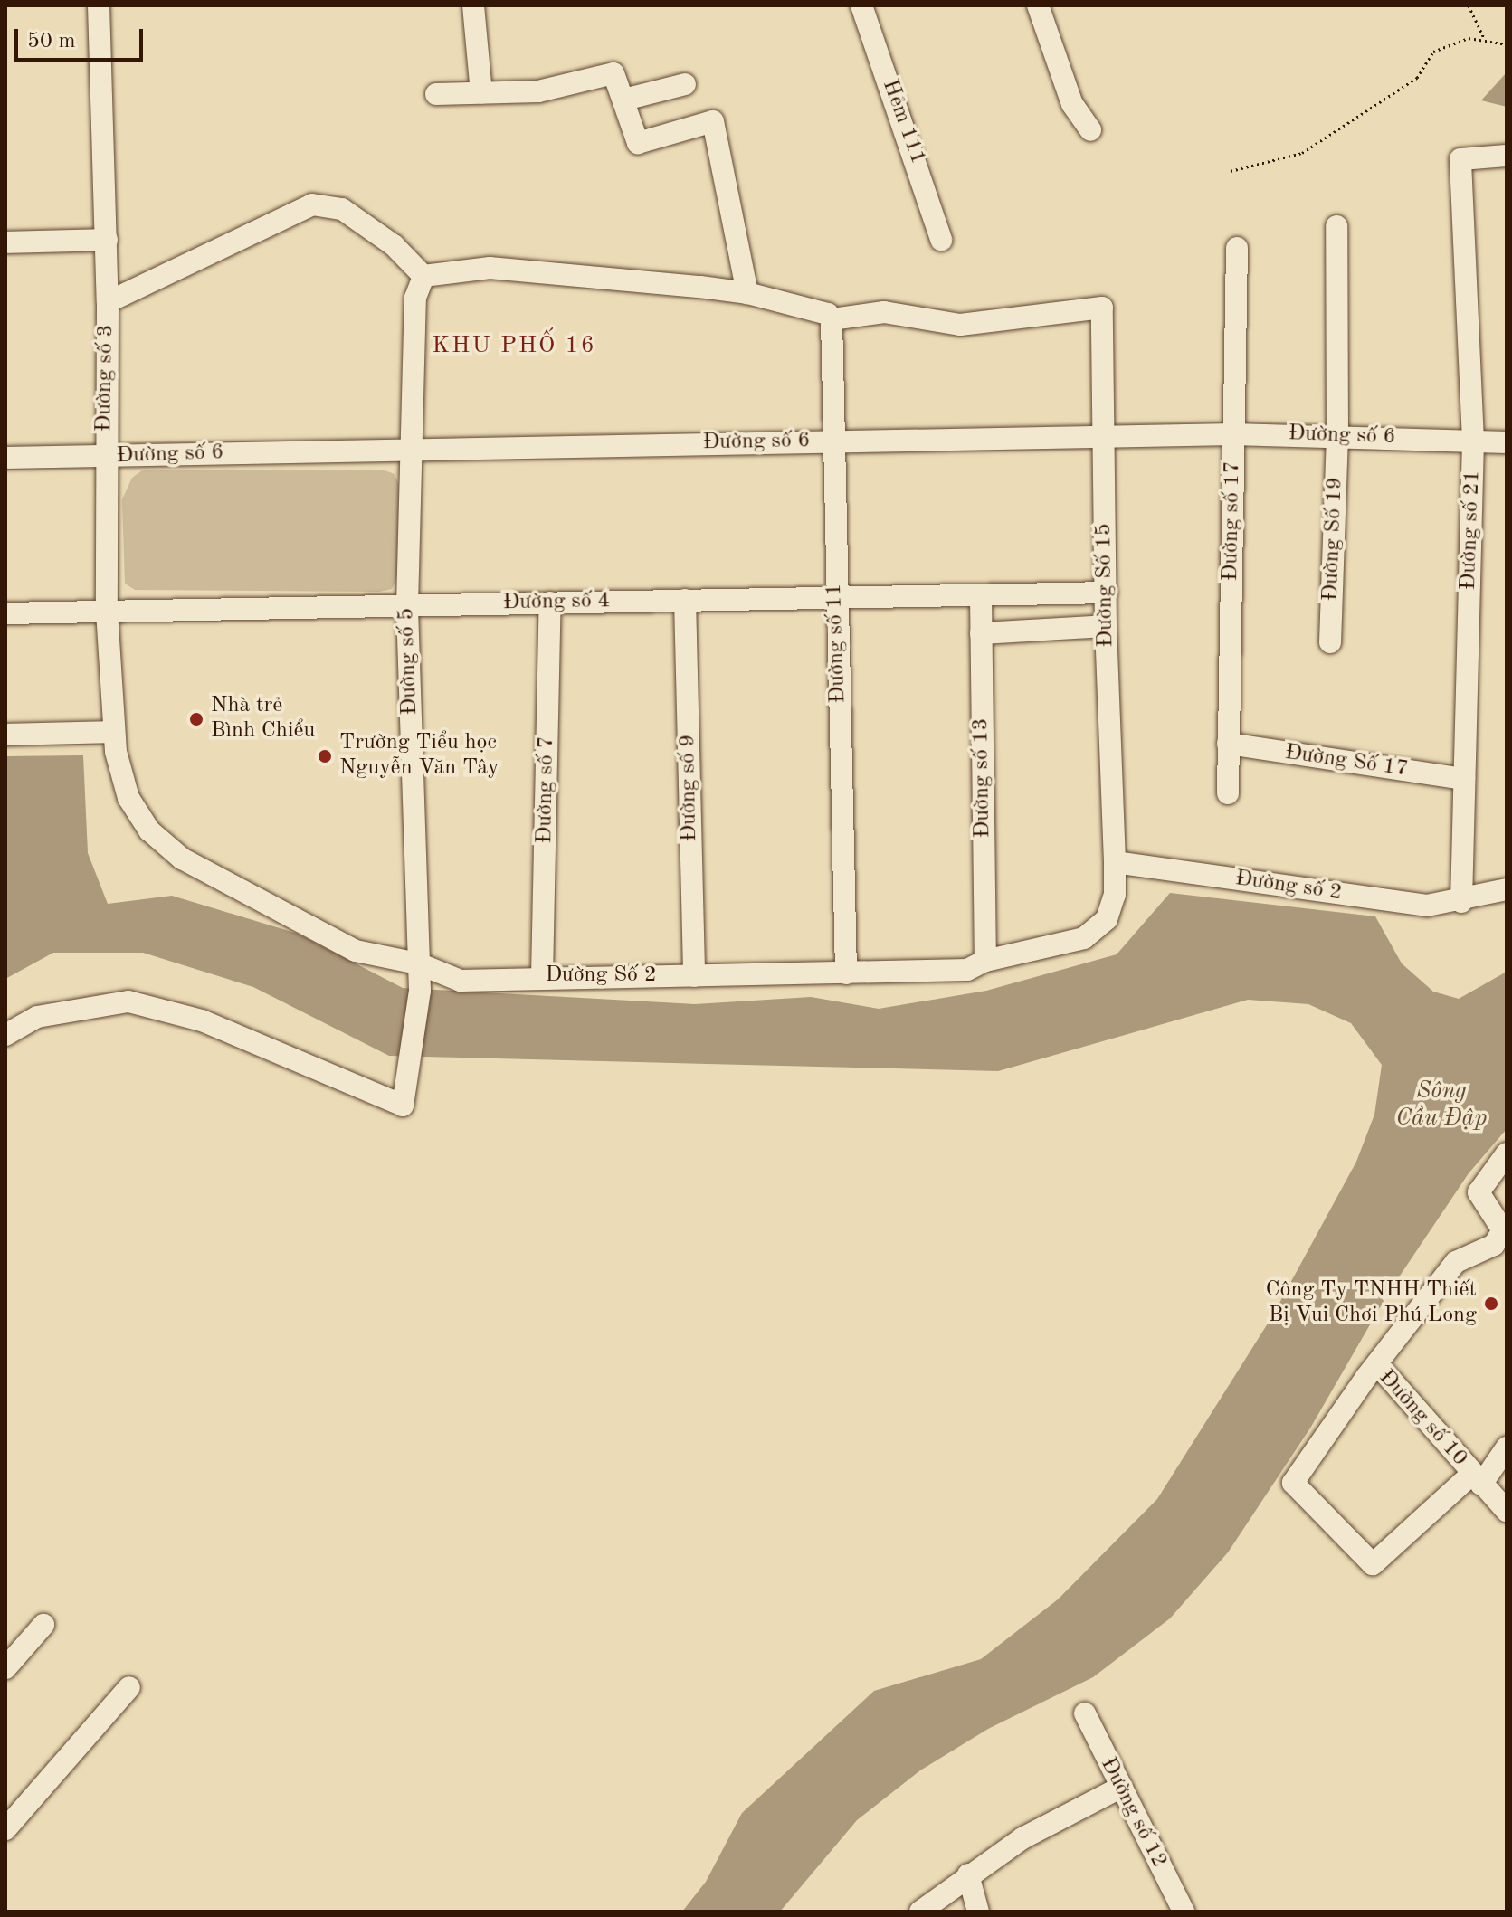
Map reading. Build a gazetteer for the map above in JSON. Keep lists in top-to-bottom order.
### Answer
{
  "streets": {
    "street": [
      "Hẻm 111",
      "Đường số 3",
      "Đường số 6",
      "Đường số 17",
      "Đường số 21",
      "Đường Số 19",
      "Đường Số 15",
      "Đường số 4",
      "Đường số 11",
      "Đường số 5",
      "Đường Số 17",
      "Đường số 13",
      "Đường số 9",
      "Đường số 7",
      "Đường số 2",
      "Đường Số 2",
      "Đường số 10",
      "Đường số 12"
    ]
  },
  "crossings": [
    ["Đường số 3", "Đường số 6"],
    ["Đường số 3", "Đường số 4"],
    ["Đường số 3", "Đường Số 2"],
    ["Đường số 6", "Đường số 17"],
    ["Đường số 6", "Đường số 21"],
    ["Đường số 6", "Đường Số 19"],
    ["Đường số 6", "Đường Số 15"],
    ["Đường số 6", "Đường số 11"],
    ["Đường số 6", "Đường số 5"],
    ["Đường số 17", "Đường Số 17"],
    ["Đường số 21", "Đường Số 17"],
    ["Đường số 21", "Đường số 2"],
    ["Đường Số 15", "Đường số 4"],
    ["Đường Số 15", "Đường số 11"],
    ["Đường Số 15", "Đường số 2"],
    ["Đường Số 15", "Đường Số 2"],
    ["Đường số 4", "Đường số 11"],
    ["Đường số 4", "Đường số 5"],
    ["Đường số 4", "Đường số 13"],
    ["Đường số 4", "Đường số 9"],
    ["Đường số 4", "Đường số 7"],
    ["Đường số 11", "Đường Số 2"],
    ["Đường số 5", "Đường Số 2"],
    ["Đường số 13", "Đường Số 2"],
    ["Đường số 9", "Đường Số 2"],
    ["Đường số 7", "Đường Số 2"],
    ["Đường số 2", "Đường Số 2"]
  ],
  "districts": ["KHU PHỐ 16"],
  "water": ["Sông Cầu Đập"],
  "places": ["Nhà trẻ Bình Chiểu", "Trường Tiểu học Nguyễn Văn Tây", "Công Ty TNHH Thiết Bị Vui Chơi Phú Long"],
  "scale_bar": "50 m"
}
